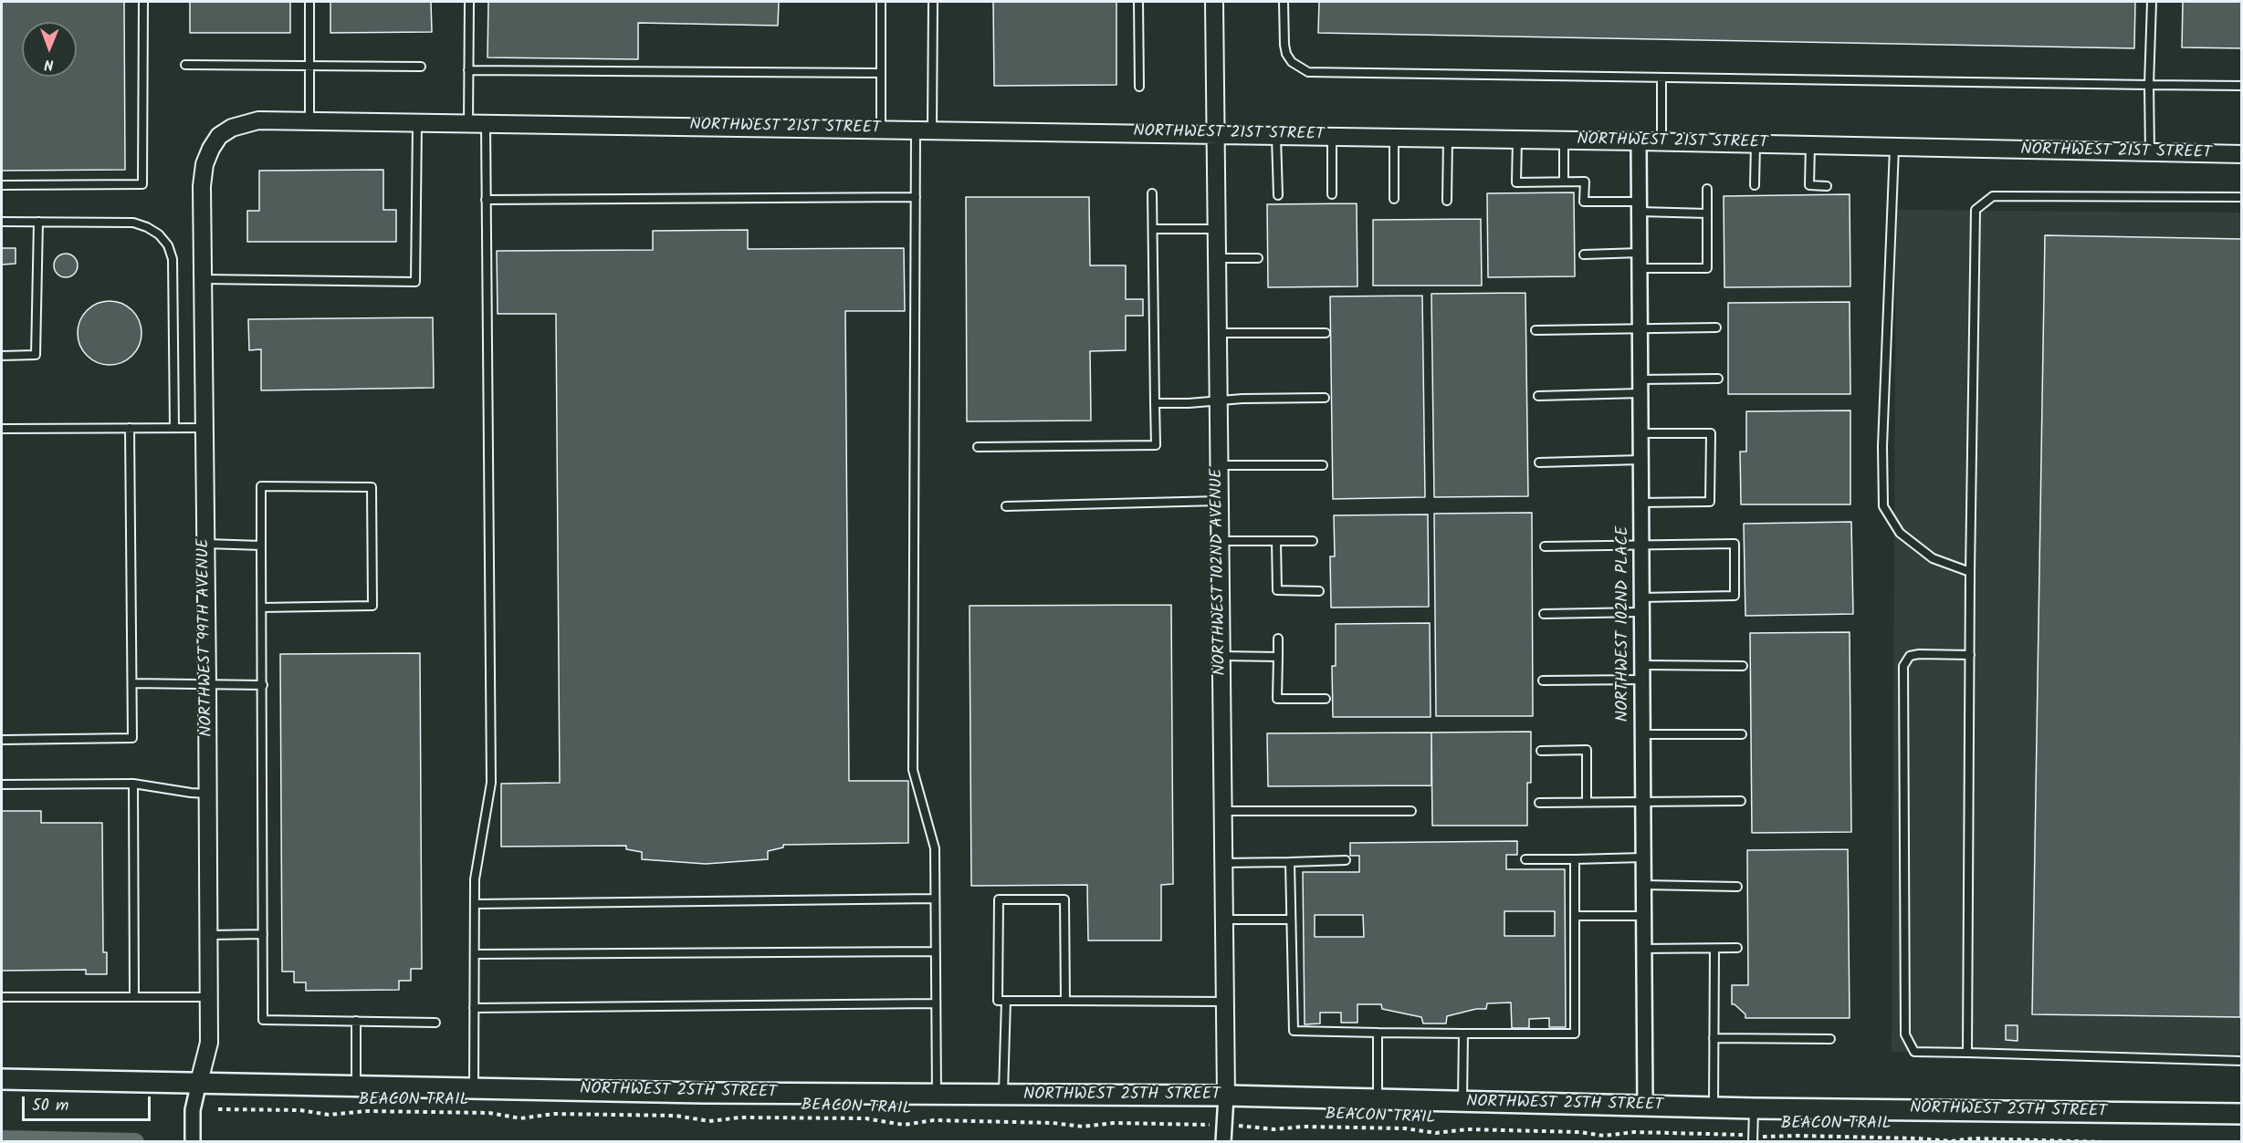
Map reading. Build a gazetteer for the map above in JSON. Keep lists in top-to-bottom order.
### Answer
{
  "streets": {
    "main road": ["NORTHWEST 25TH STREET"],
    "street": [
      "NORTHWEST 21ST STREET",
      "NORTHWEST 102ND AVENUE",
      "NORTHWEST 102ND PLACE",
      "NORTHWEST 99TH AVENUE"
    ],
    "path": ["BEACON TRAIL"]
  },
  "crossings": [
    ["NORTHWEST 21ST STREET", "NORTHWEST 102ND AVENUE"],
    ["NORTHWEST 21ST STREET", "NORTHWEST 102ND PLACE"],
    ["NORTHWEST 21ST STREET", "NORTHWEST 99TH AVENUE"],
    ["NORTHWEST 102ND AVENUE", "NORTHWEST 25TH STREET"],
    ["NORTHWEST 102ND PLACE", "NORTHWEST 25TH STREET"],
    ["NORTHWEST 99TH AVENUE", "NORTHWEST 25TH STREET"]
  ],
  "scale_bar": "50 m",
  "north": "bottom"
}
